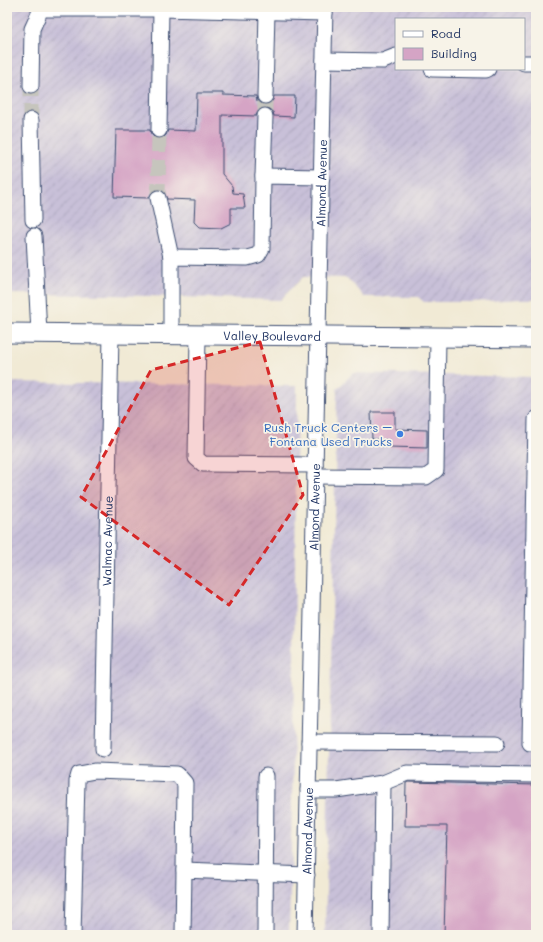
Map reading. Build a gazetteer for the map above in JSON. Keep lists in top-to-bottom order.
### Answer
{
  "streets": {
    "main road": ["Valley Boulevard"],
    "street": ["Almond Avenue", "Walmac Avenue"]
  },
  "crossings": [
    ["Almond Avenue", "Valley Boulevard"],
    ["Valley Boulevard", "Walmac Avenue"]
  ],
  "places": ["Rush Truck Centers – Fontana Used Trucks"],
  "legend": ["Road", "Building"]
}
